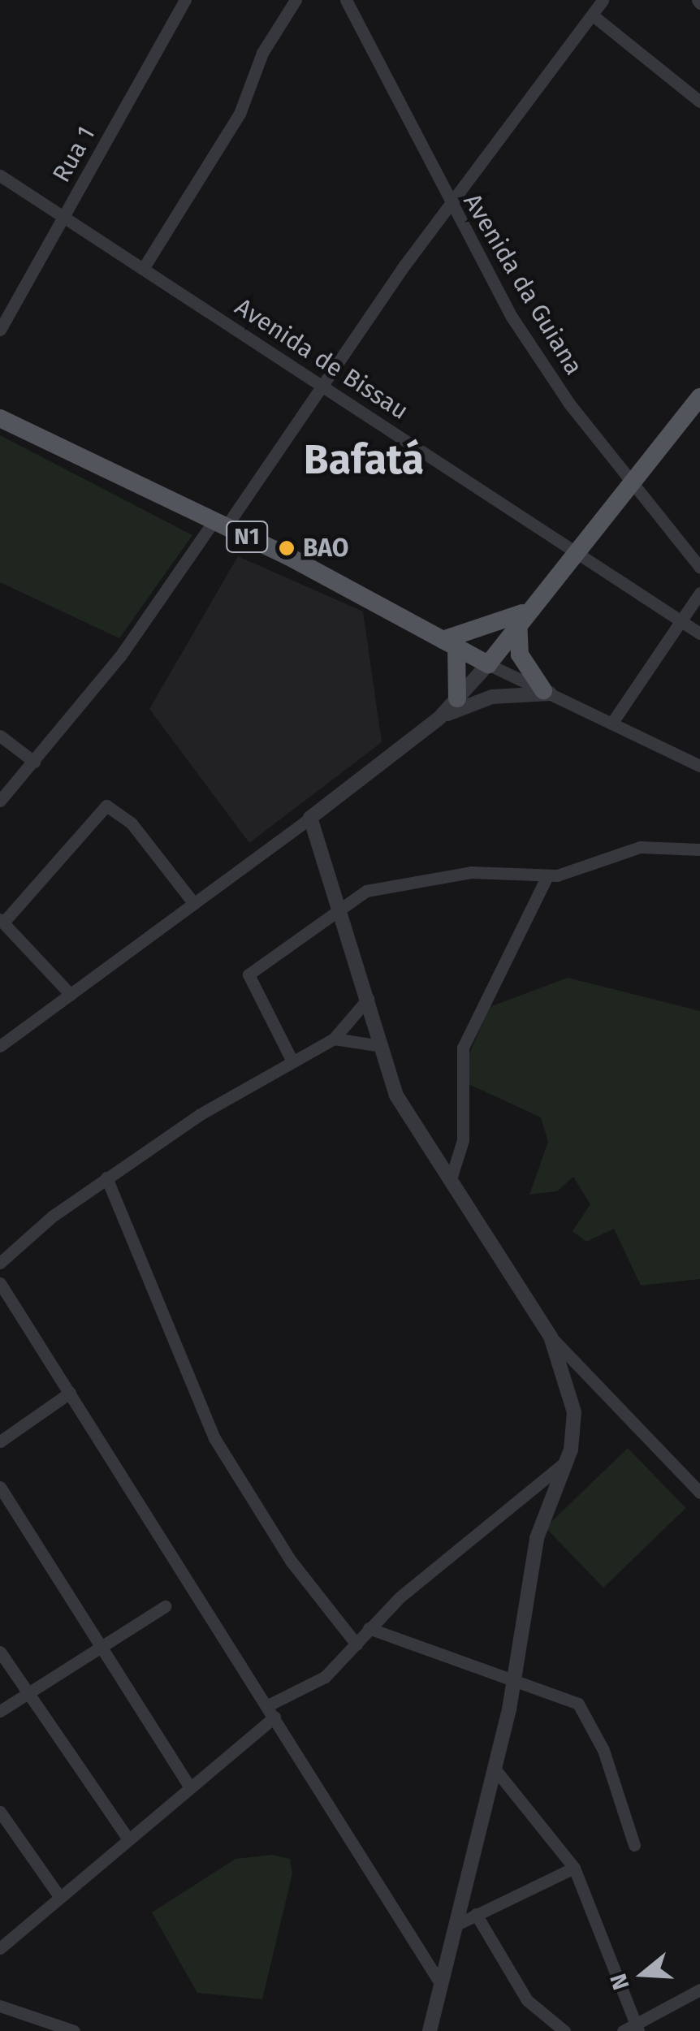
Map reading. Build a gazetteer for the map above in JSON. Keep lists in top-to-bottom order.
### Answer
{
  "streets": {
    "main road": ["N1"],
    "street": ["Rua 1", "Avenida da Guiana", "Avenida de Bissau"]
  },
  "crossings": [
    ["Rua 1", "Avenida de Bissau"]
  ],
  "districts": ["Bafatá"],
  "places": ["BAO"],
  "north": "left"
}
